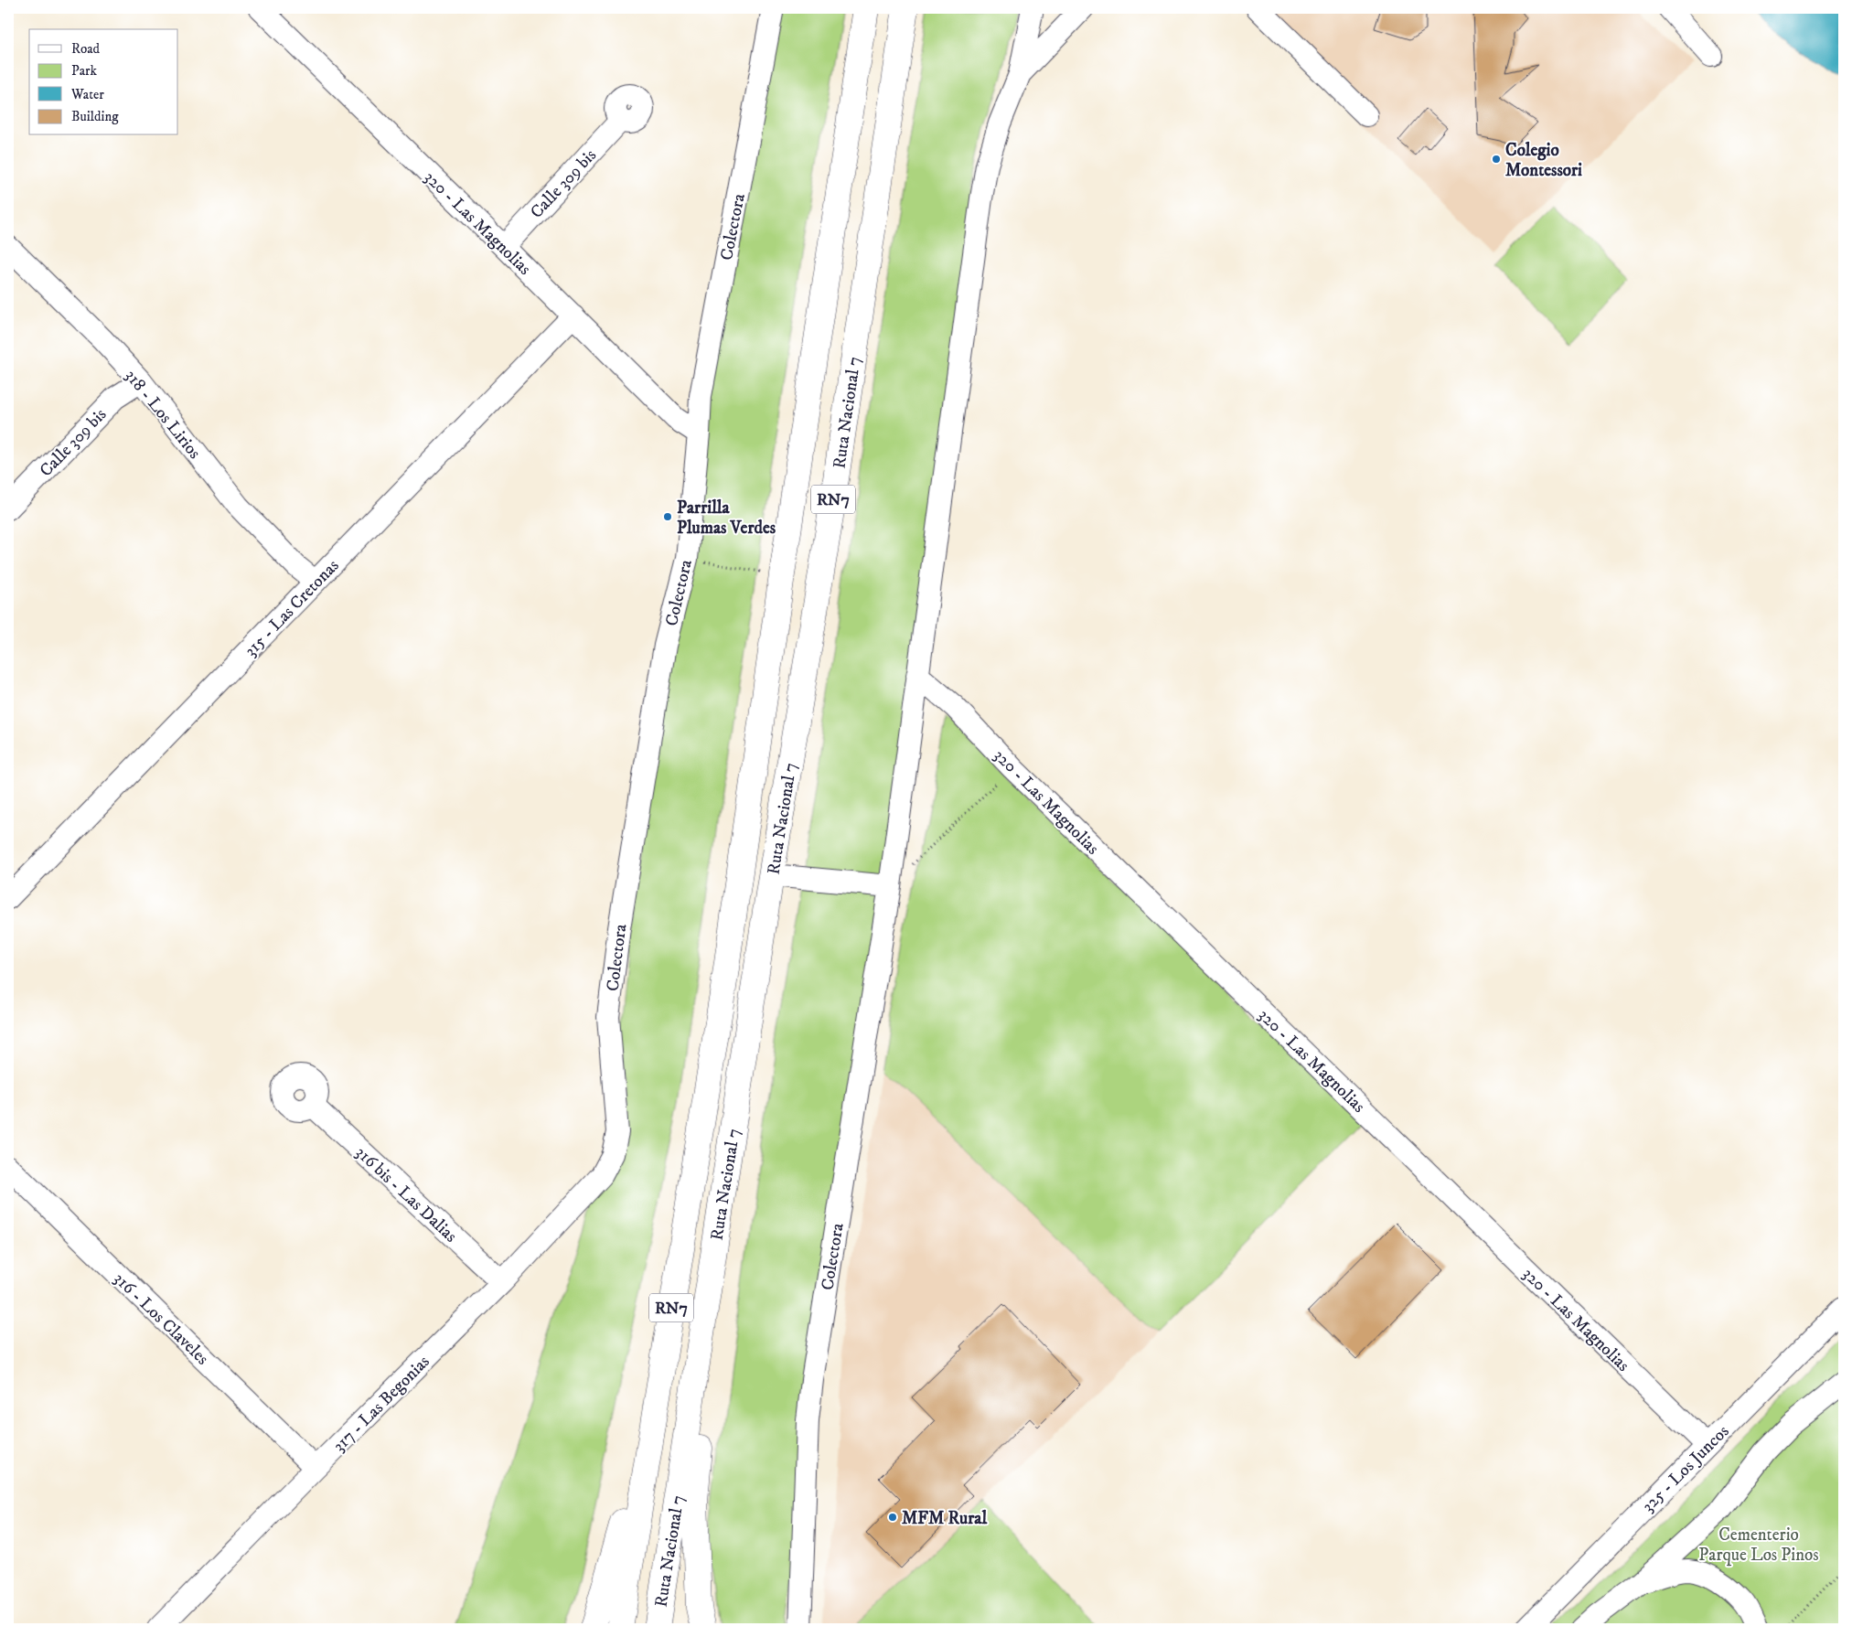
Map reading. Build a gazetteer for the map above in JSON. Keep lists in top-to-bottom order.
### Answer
{
  "streets": {
    "highway": ["Ruta Nacional 7", "RN7"],
    "street": [
      "Calle 309 bis",
      "320 - Las Magnolias",
      "Colectora",
      "318 - Los Lirios",
      "315 - Las Cretonas",
      "316 bis - Las Dalias",
      "316 - Los Claveles",
      "317 - Las Begonias",
      "325 - Los Juncos"
    ]
  },
  "crossings": [
    ["Calle 309 bis", "320 - Las Magnolias"],
    ["Calle 309 bis", "318 - Los Lirios"],
    ["320 - Las Magnolias", "Colectora"],
    ["320 - Las Magnolias", "315 - Las Cretonas"],
    ["320 - Las Magnolias", "325 - Los Juncos"],
    ["Colectora", "317 - Las Begonias"],
    ["318 - Los Lirios", "315 - Las Cretonas"],
    ["316 bis - Las Dalias", "317 - Las Begonias"],
    ["316 - Los Claveles", "317 - Las Begonias"]
  ],
  "parks": ["Cementerio Parque Los Pinos"],
  "places": ["Colegio Montessori", "Parrilla Plumas Verdes", "MFM Rural"],
  "legend": [
    "Road",
    "Park",
    "Water",
    "Building"
  ]
}
